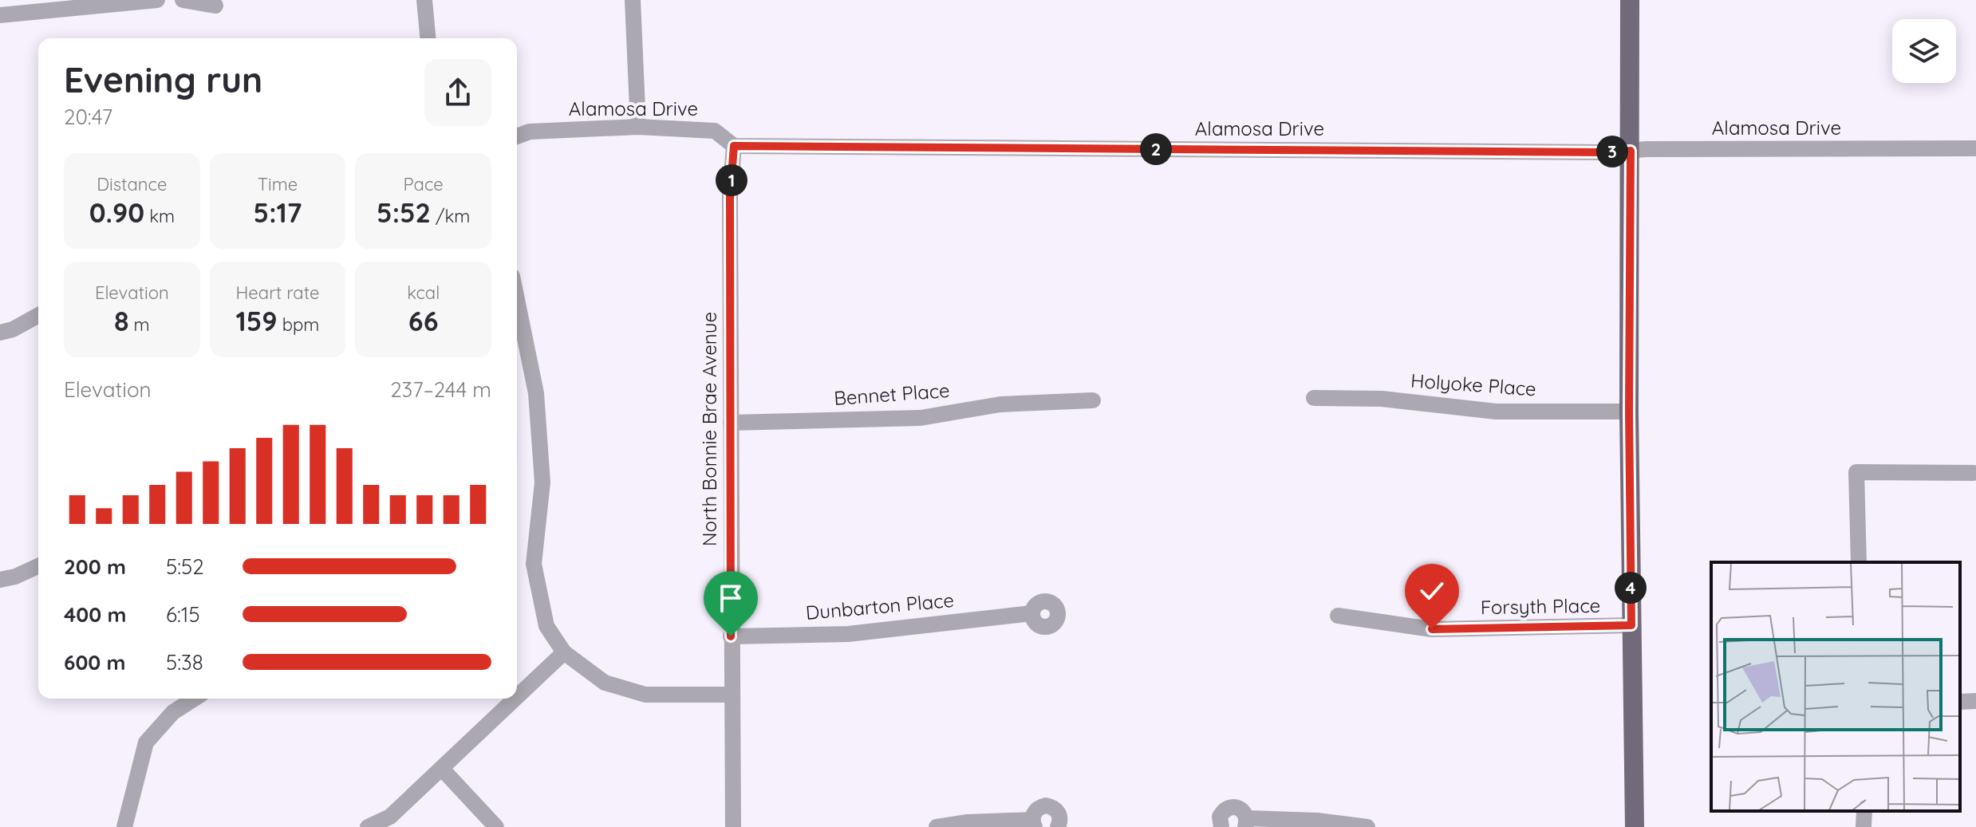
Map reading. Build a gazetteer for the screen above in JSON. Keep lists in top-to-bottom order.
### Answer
{
  "streets": {
    "street": [
      "Alamosa Drive",
      "Holyoke Place",
      "Bennet Place",
      "North Bonnie Brae Avenue",
      "Dunbarton Place",
      "Forsyth Place"
    ]
  },
  "crossings": [
    ["Alamosa Drive", "North Bonnie Brae Avenue"],
    ["Bennet Place", "North Bonnie Brae Avenue"],
    ["North Bonnie Brae Avenue", "Dunbarton Place"]
  ],
  "page": {
    "heading": ["Evening run", "20:47"],
    "pins": [
      "2",
      "3",
      "1",
      "4"
    ],
    "stats": [
      ["Distance", "0.90 km"],
      ["Time", "5:17"],
      ["Pace", "5:52 /km"],
      ["Elevation", "8 m"],
      ["Heart rate", "159 bpm"],
      ["kcal", "66"]
    ],
    "chart": ["Elevation", "237–244 m"],
    "list": [
      {
        "name": "200 m",
        "note": "5:52"
      },
      {
        "name": "400 m",
        "note": "6:15"
      },
      {
        "name": "600 m",
        "note": "5:38"
      }
    ]
  }
}
